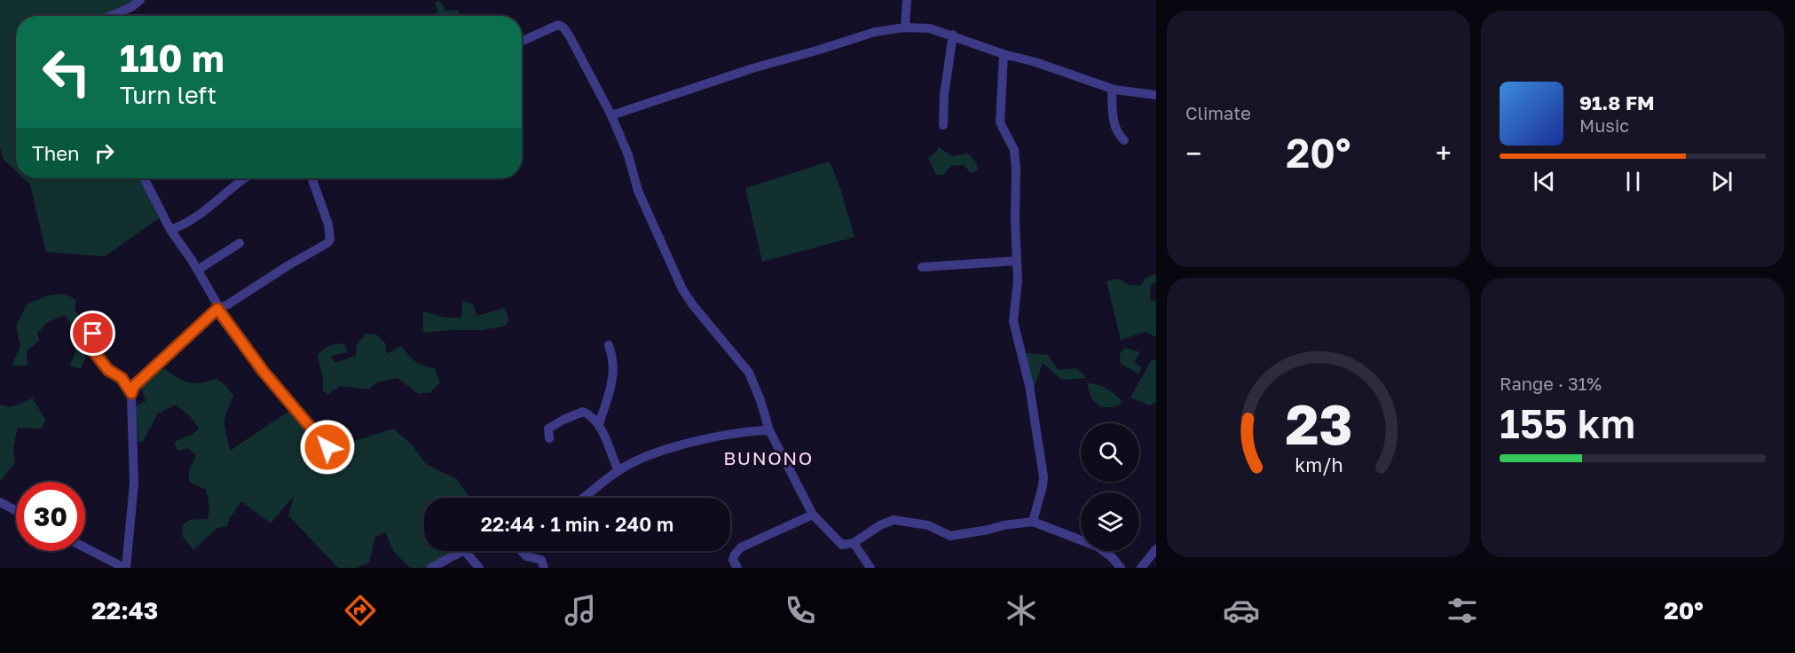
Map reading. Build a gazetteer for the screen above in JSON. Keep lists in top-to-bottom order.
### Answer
{
  "districts": ["BUNONO"],
  "page": {
    "tile": [
      "Climate",
      ["Range · 31%", "155 km"]
    ],
    "turn": ["110 m", "Turn left"],
    "song": ["91.8 FM", "Music"],
    "then": "Then",
    "heat": ["−", "20°", "+"],
    "limit": "30",
    "trip": "22:44 · 1 min · 240 m",
    "tabs": ["22:43", "20°"],
    "gauge": ["23", "km/h"]
  }
}
